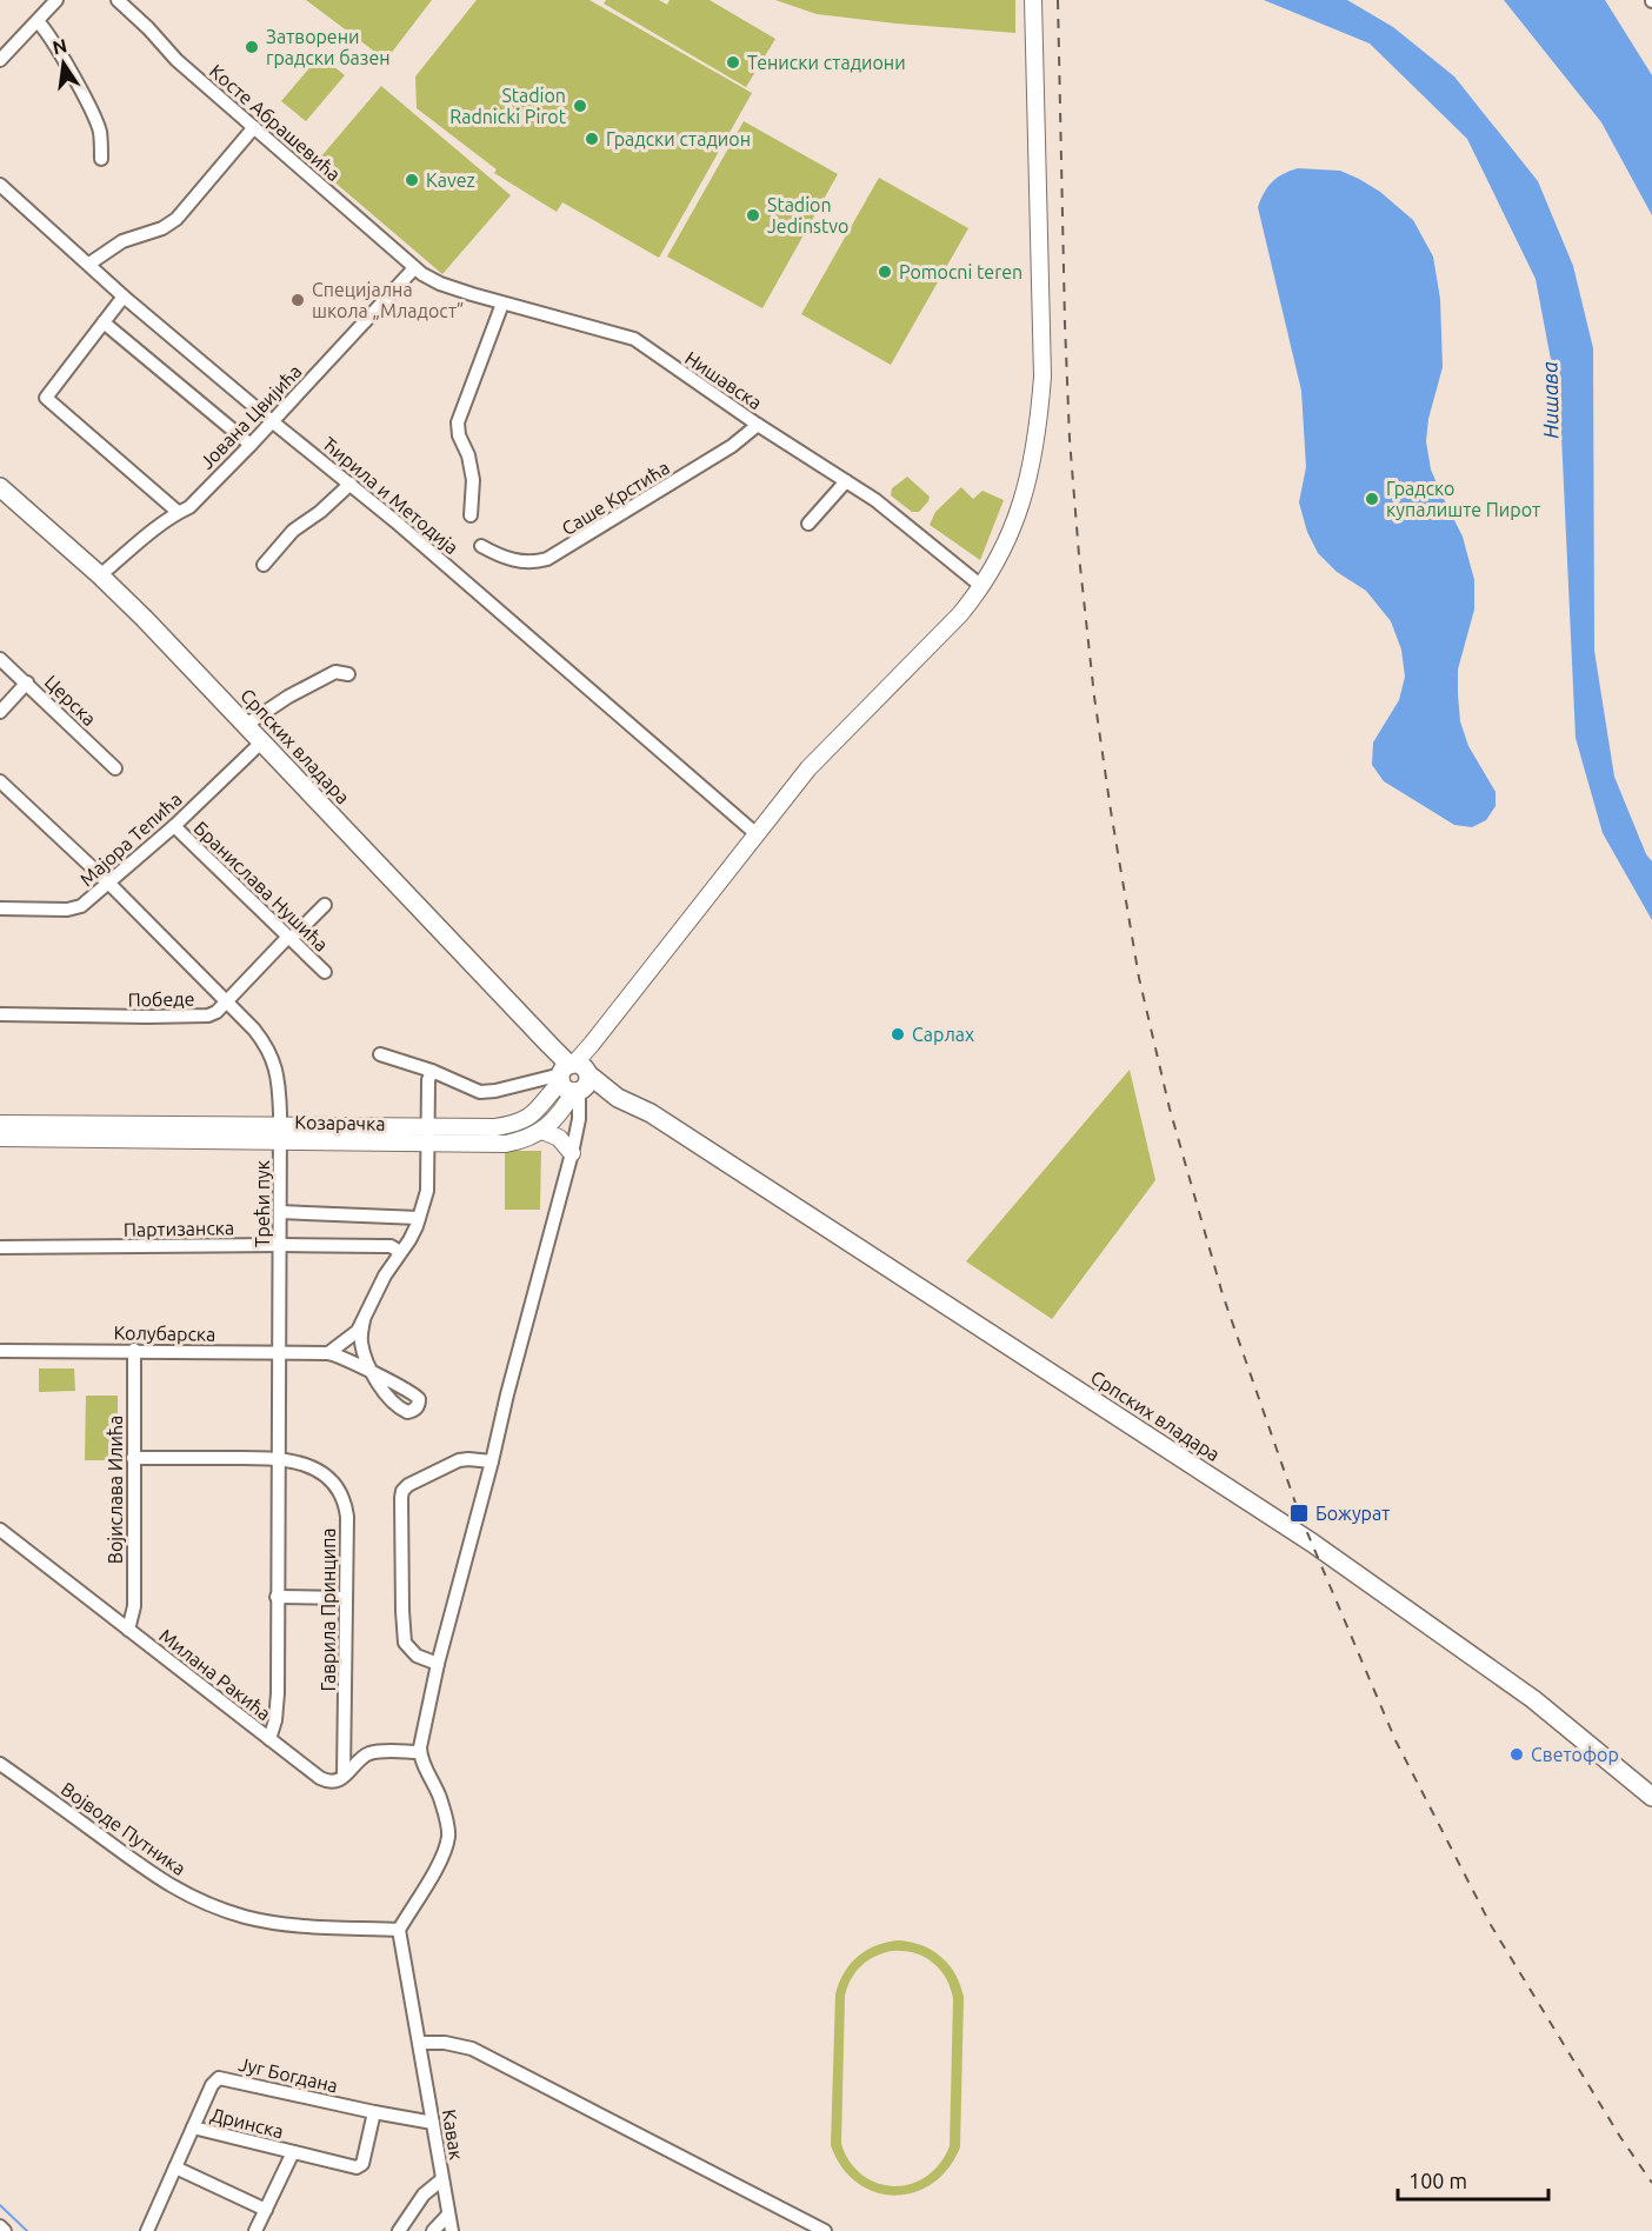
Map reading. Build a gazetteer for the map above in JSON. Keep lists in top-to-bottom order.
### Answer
{
  "streets": {
    "main road": ["Српских владара"],
    "street": [
      "Косте Абрашевића",
      "Нишавска",
      "Јована Цвијића",
      "Ћирила и Методија",
      "Саше Крстића",
      "Церска",
      "Мајора Тепића",
      "Бранислава Нушића",
      "Победе",
      "Козарачка",
      "Трећи пук",
      "Партизанска",
      "Колубарска",
      "Војислава Илића",
      "Гаврила Принципа",
      "Милана Ракића",
      "Војводе Путника",
      "Југ Богдана",
      "Дринска",
      "Кавак"
    ]
  },
  "crossings": [
    ["Косте Абрашевића", "Нишавска"],
    ["Косте Абрашевића", "Јована Цвијића"],
    ["Нишавска", "Јована Цвијића"],
    ["Нишавска", "Саше Крстића"],
    ["Јована Цвијића", "Ћирила и Методија"],
    ["Јована Цвијића", "Српских владара"],
    ["Српских владара", "Мајора Тепића"],
    ["Српских владара", "Козарачка"],
    ["Мајора Тепића", "Бранислава Нушића"],
    ["Мајора Тепића", "Трећи пук"],
    ["Бранислава Нушића", "Победе"],
    ["Победе", "Трећи пук"],
    ["Козарачка", "Трећи пук"],
    ["Козарачка", "Колубарска"],
    ["Трећи пук", "Партизанска"],
    ["Трећи пук", "Колубарска"],
    ["Трећи пук", "Гаврила Принципа"],
    ["Трећи пук", "Милана Ракића"],
    ["Партизанска", "Колубарска"],
    ["Колубарска", "Војислава Илића"],
    ["Војислава Илића", "Гаврила Принципа"],
    ["Војислава Илића", "Милана Ракића"],
    ["Гаврила Принципа", "Милана Ракића"],
    ["Војводе Путника", "Кавак"],
    ["Југ Богдана", "Дринска"],
    ["Југ Богдана", "Кавак"]
  ],
  "water": ["Нишава"],
  "places": {
    "other": [
      "Затворени градски базен",
      "Тениски стадиони",
      "Stadion Radnicki Pirot",
      "Градски стадион",
      "Kavez",
      "Stadion Jedinstvo",
      "Pomocni teren",
      "Специјална школа „Младост”",
      "Градско купалиште Пирот",
      "Сарлах",
      "Светофор"
    ],
    "transit": ["Божурат"]
  },
  "scale_bar": "100 m",
  "north": "top"
}
